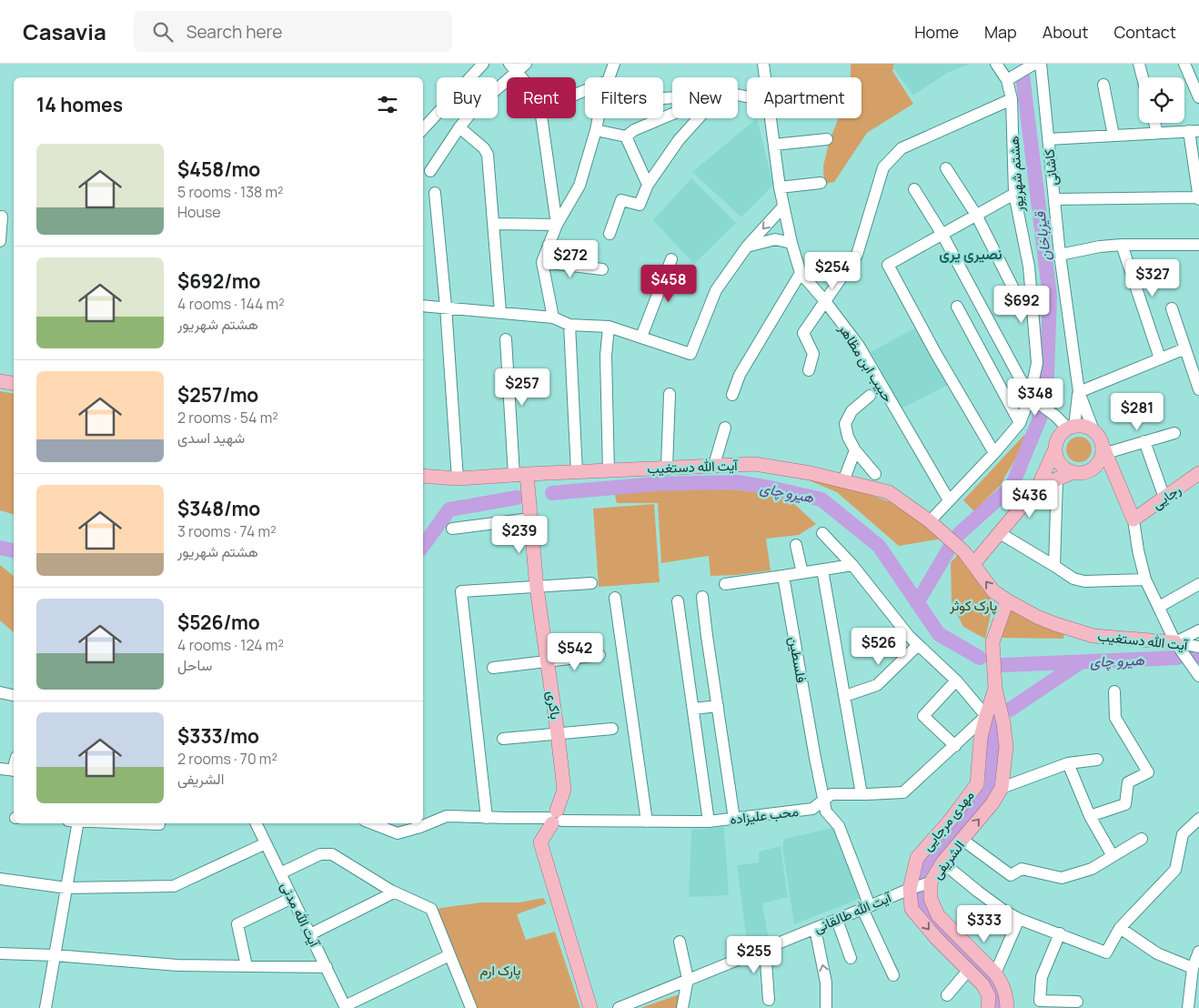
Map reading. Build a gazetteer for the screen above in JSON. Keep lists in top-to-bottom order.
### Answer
{
  "streets": {
    "main road": [
      "آیت الله دستغیب",
      "رجایی",
      "باکری",
      "مهدی مرجایی",
      "الشریفی"
    ],
    "street": [
      "کاشانی",
      "هشتم شهریور",
      "حبیب ابن مظاهر",
      "فلسطین",
      "محب علیزاده",
      "آیت الله طالقانی",
      "آیت‌ الله مدنی"
    ]
  },
  "crossings": [
    ["هشتم شهریور", "حبیب ابن مظاهر"],
    ["هشتم شهریور", "آیت الله دستغیب"],
    ["آیت الله دستغیب", "باکری"],
    ["فلسطین", "محب علیزاده"],
    ["باکری", "محب علیزاده"],
    ["محب علیزاده", "مهدی مرجایی"],
    ["مهدی مرجایی", "الشریفی"],
    ["مهدی مرجایی", "آیت الله طالقانی"],
    ["الشریفی", "آیت الله طالقانی"]
  ],
  "districts": ["نصیری یری"],
  "water": ["قیزباخان", "هیرو چای"],
  "parks": ["پارک کوثر", "پارک ارم"],
  "page": {
    "header": "Casavia",
    "search": "Search here",
    "nav": [
      "Home",
      "Map",
      "About",
      "Contact"
    ],
    "chip": [
      "Buy",
      "Rent",
      "Filters",
      "New",
      "Apartment"
    ],
    "heading": "14 homes",
    "list": [
      {
        "name": "$458/mo",
        "note": "5 rooms · 138 m² · House"
      },
      {
        "name": "$692/mo",
        "note": "4 rooms · 144 m² · هشتم شهریور"
      },
      {
        "name": "$257/mo",
        "note": "2 rooms · 54 m² · شهید اسدی"
      },
      {
        "name": "$348/mo",
        "note": "3 rooms · 74 m² · هشتم شهریور"
      },
      {
        "name": "$526/mo",
        "note": "4 rooms · 124 m² · ساحل"
      },
      {
        "name": "$333/mo",
        "note": "2 rooms · 70 m² · الشریفی"
      }
    ],
    "price": [
      "$272",
      "$254",
      "$327",
      "$458",
      "$692",
      "$257",
      "$348",
      "$281",
      "$436",
      "$239",
      "$526",
      "$542",
      "$333",
      "$255"
    ]
  }
}
